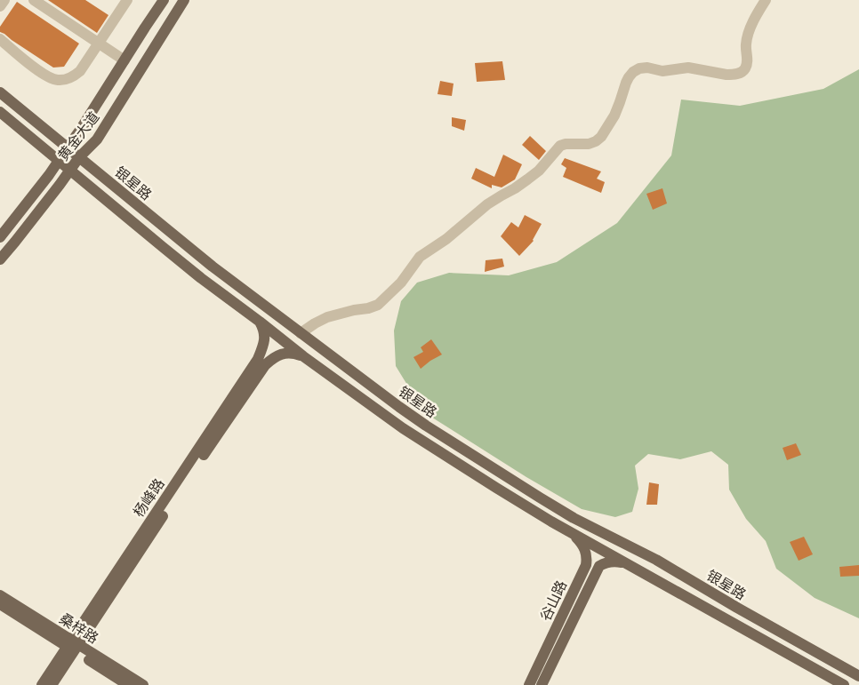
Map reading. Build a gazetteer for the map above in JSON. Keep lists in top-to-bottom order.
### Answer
{
  "streets": {
    "main road": [
      "黄金大道",
      "银星路",
      "杨峰路",
      "谷山路",
      "桑梓路"
    ]
  },
  "crossings": [
    ["黄金大道", "银星路"],
    ["银星路", "杨峰路"],
    ["银星路", "谷山路"],
    ["杨峰路", "桑梓路"]
  ]
}
